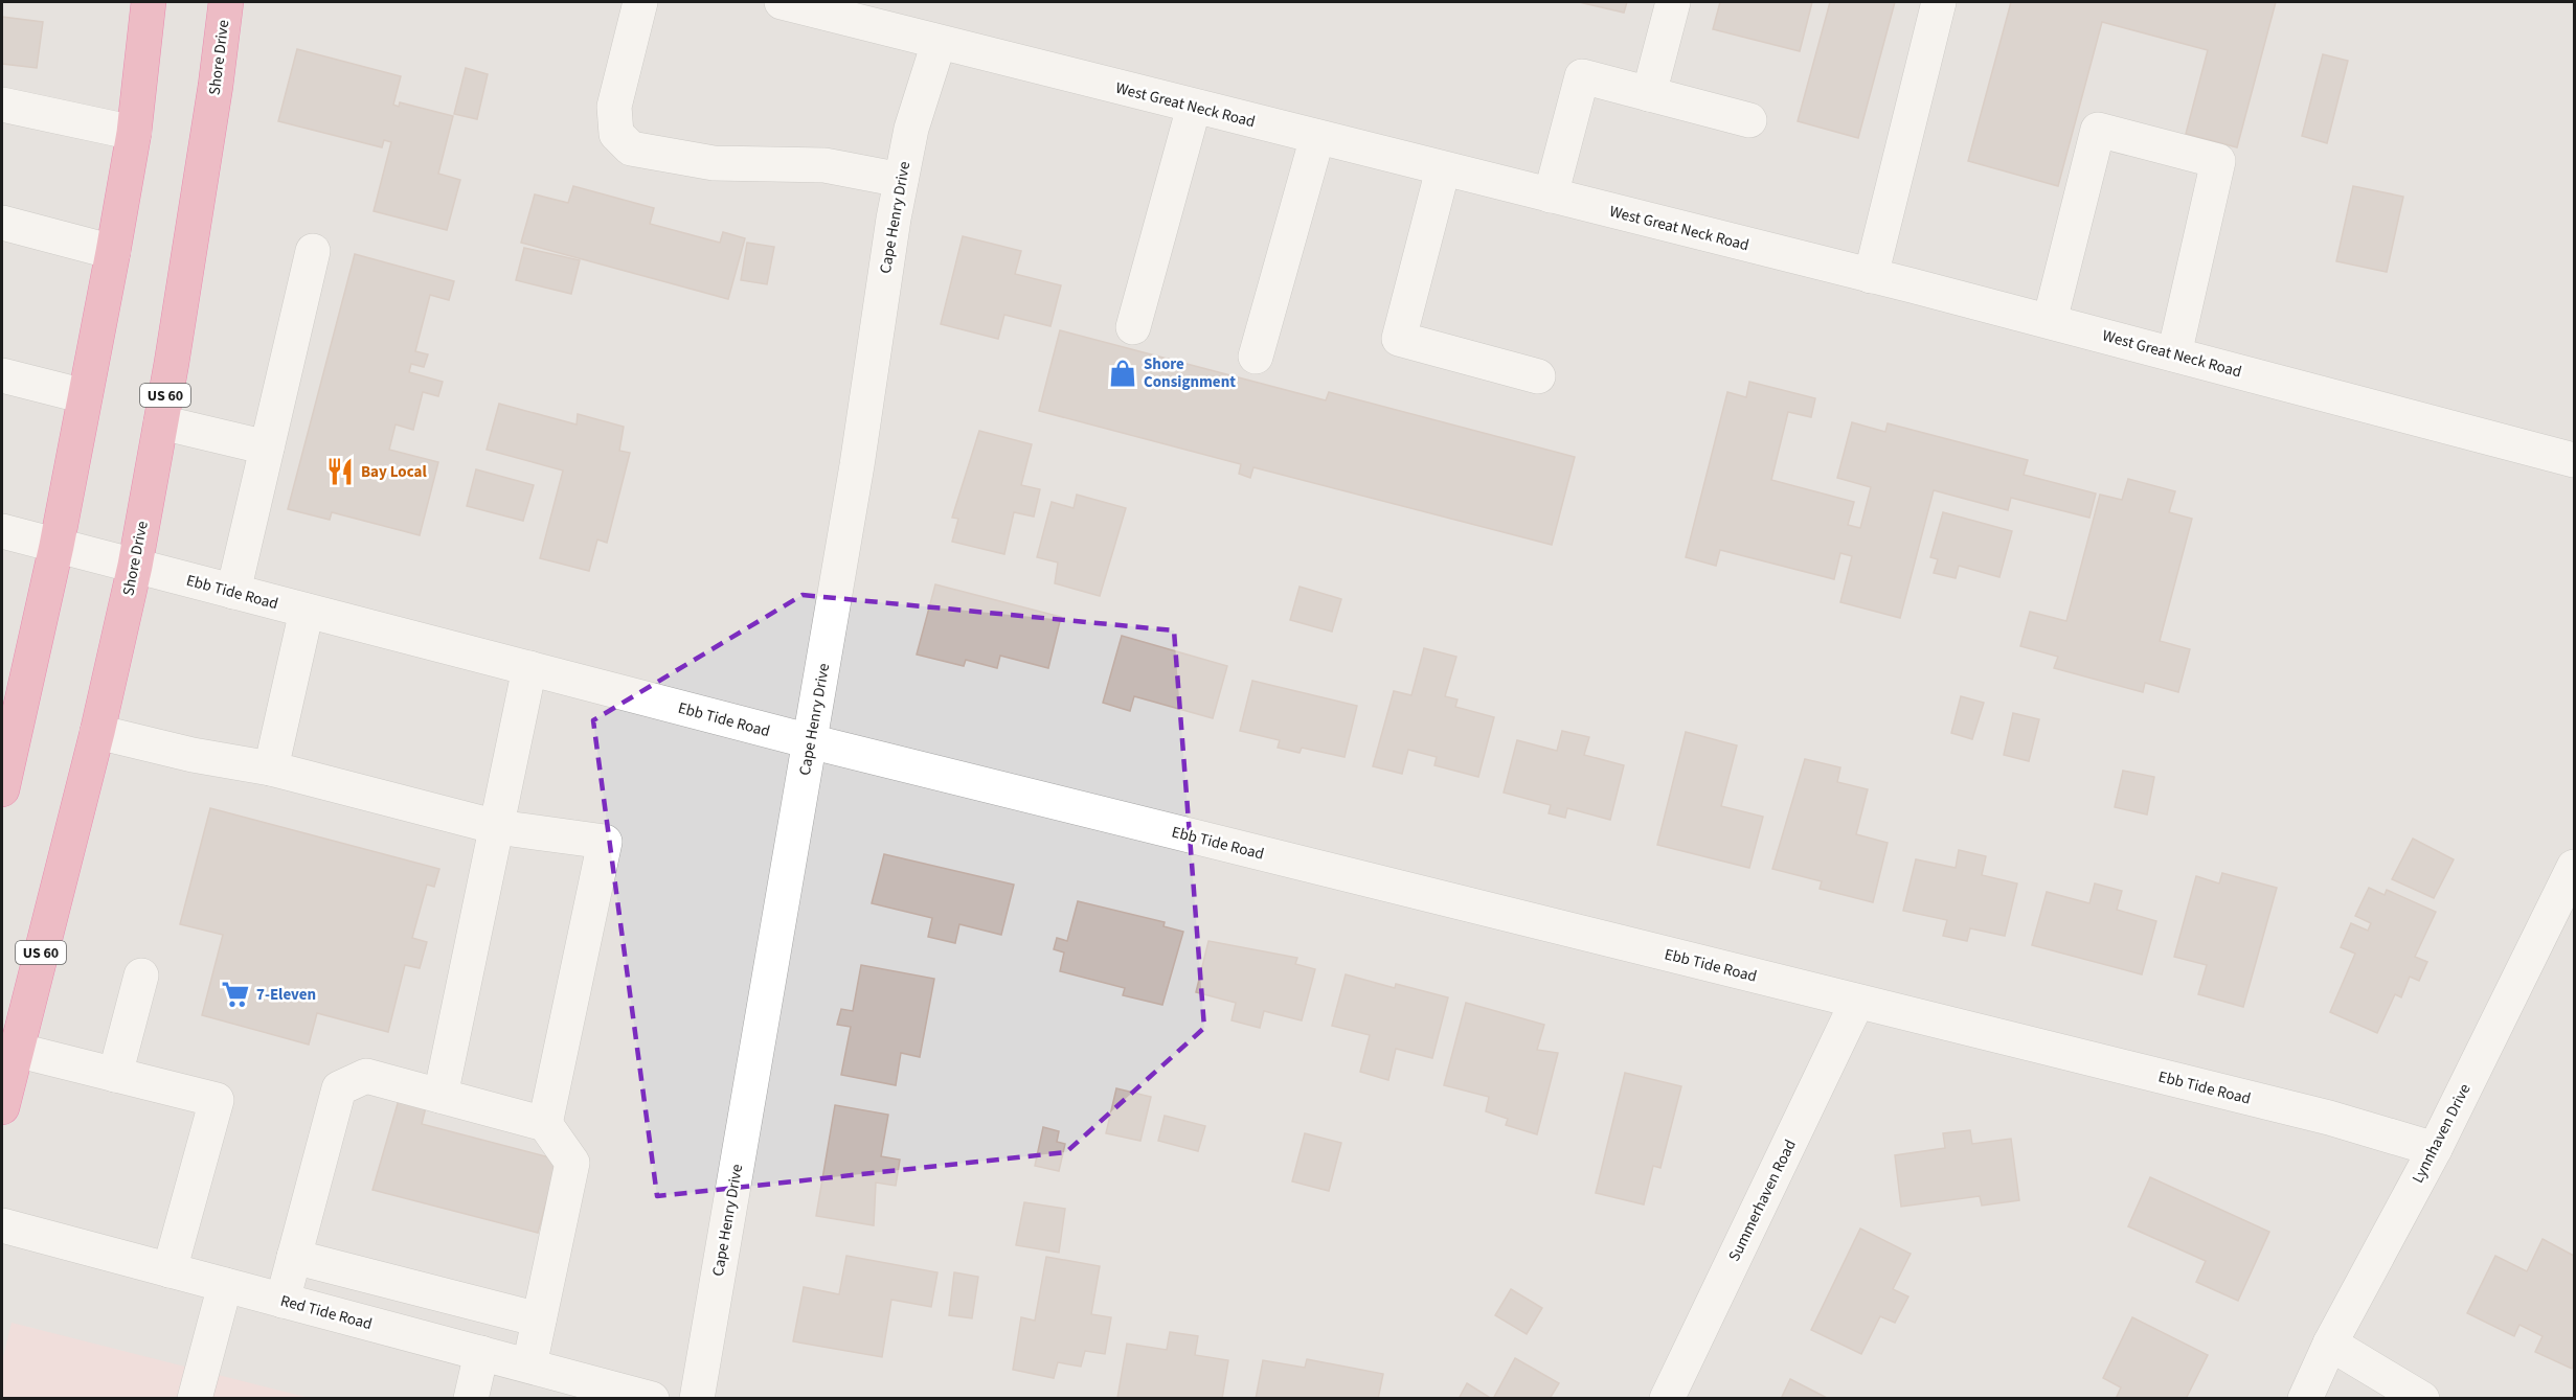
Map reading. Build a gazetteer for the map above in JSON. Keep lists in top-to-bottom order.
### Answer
{
  "streets": {
    "highway": ["Shore Drive", "US 60"],
    "street": [
      "West Great Neck Road",
      "Cape Henry Drive",
      "Ebb Tide Road",
      "Lynnhaven Drive",
      "Summerhaven Road",
      "Red Tide Road"
    ]
  },
  "crossings": [
    ["Shore Drive", "Ebb Tide Road"],
    ["West Great Neck Road", "Cape Henry Drive"],
    ["Cape Henry Drive", "Ebb Tide Road"],
    ["Ebb Tide Road", "Lynnhaven Drive"],
    ["Ebb Tide Road", "Summerhaven Road"]
  ],
  "places": {
    "shop": ["Shore Consignment"],
    "restaurant": ["Bay Local"],
    "supermarket": ["7-Eleven"]
  }
}
